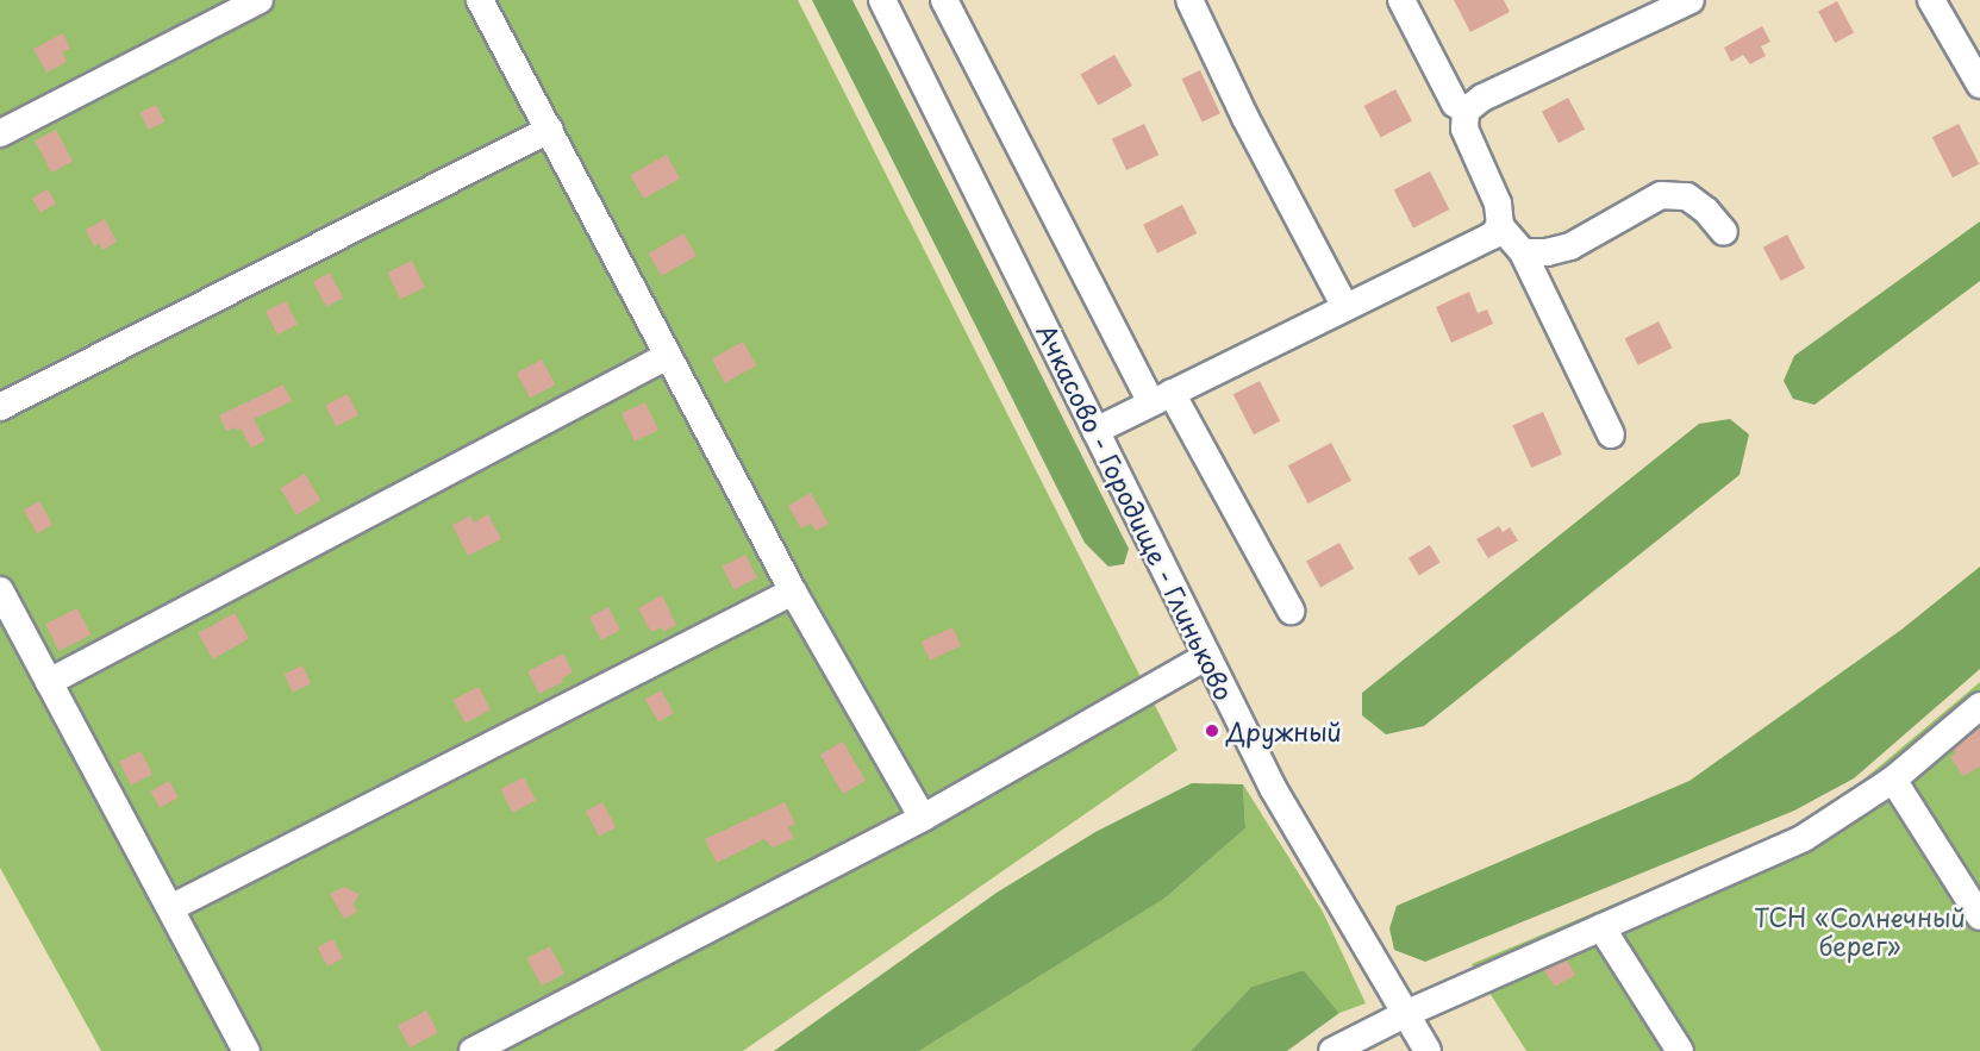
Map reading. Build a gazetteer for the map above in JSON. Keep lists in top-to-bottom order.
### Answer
{
  "streets": {
    "street": ["Ачкасово - Городище - Глиньково"]
  },
  "parks": ["ТСН «Солнечный берег»"],
  "places": ["Дружный"]
}
